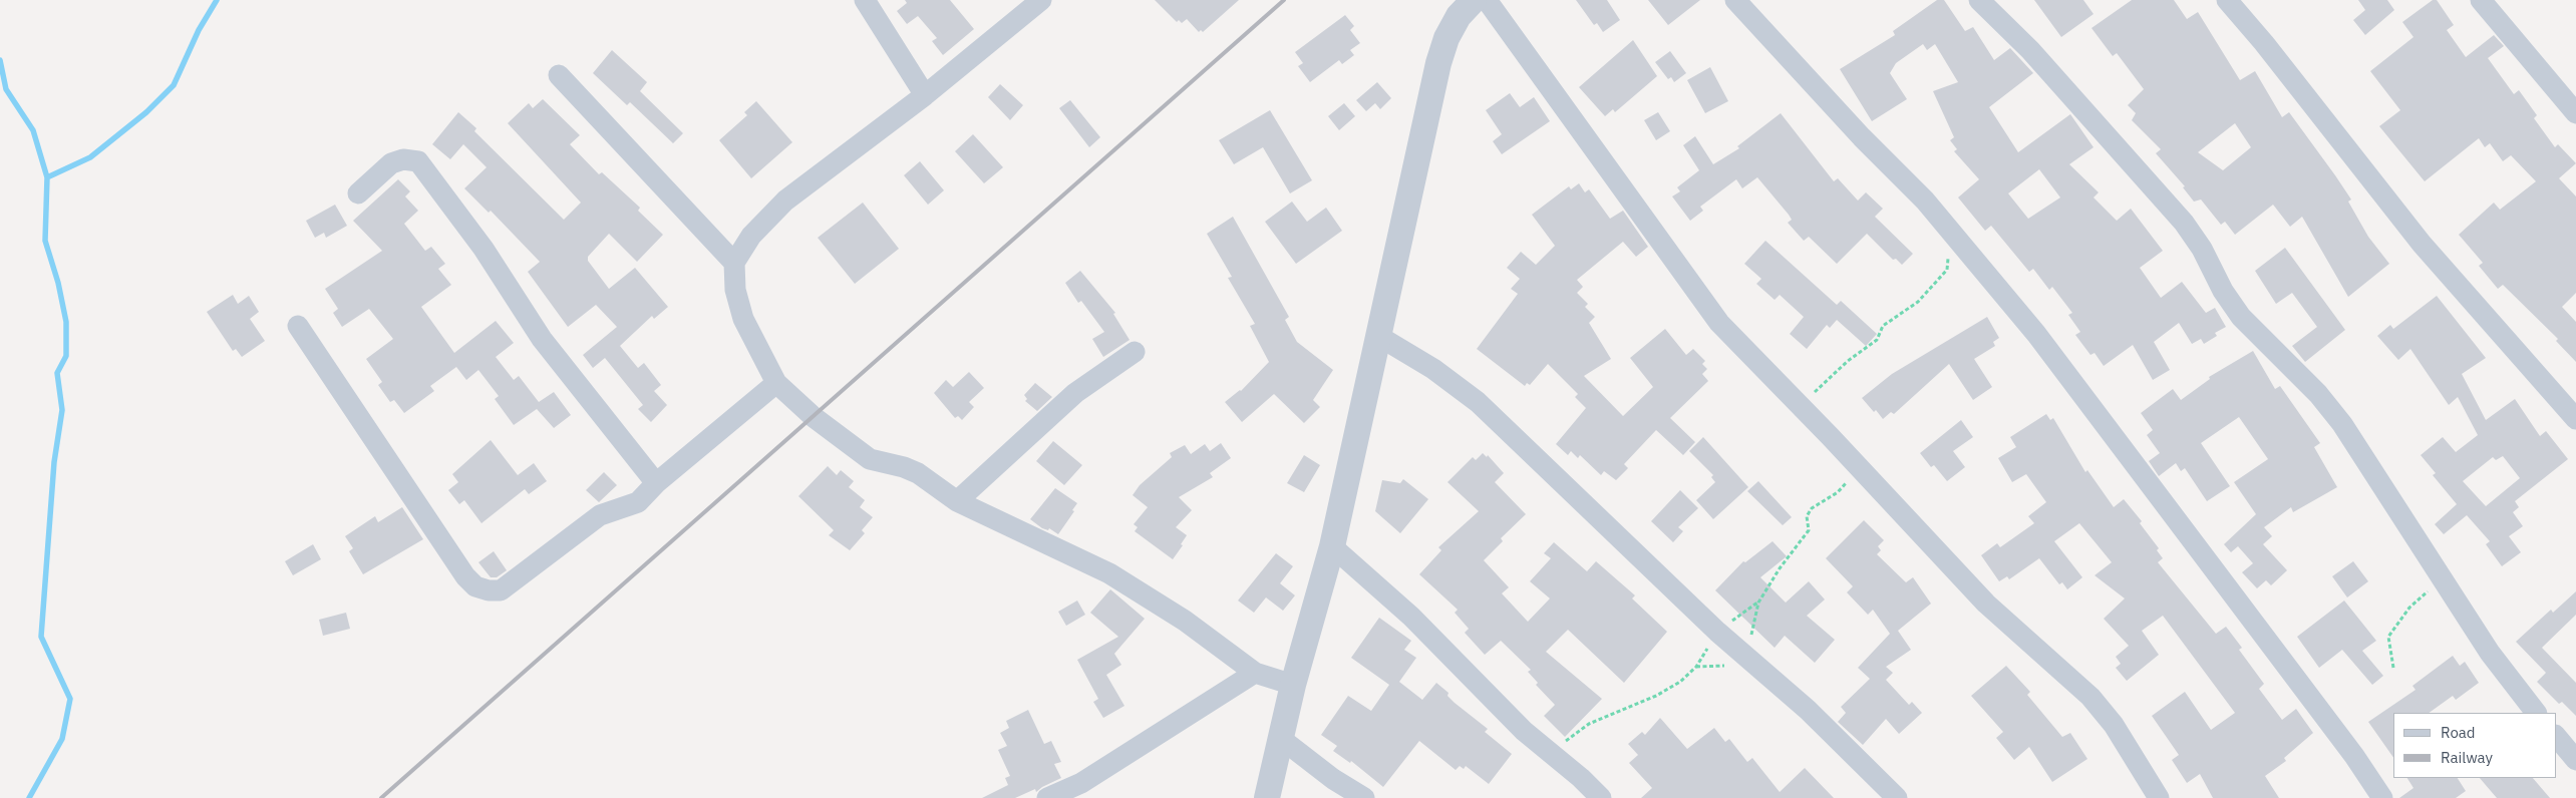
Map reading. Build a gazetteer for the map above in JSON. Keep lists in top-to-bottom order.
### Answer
{
  "legend": ["Road", "Railway"]
}
